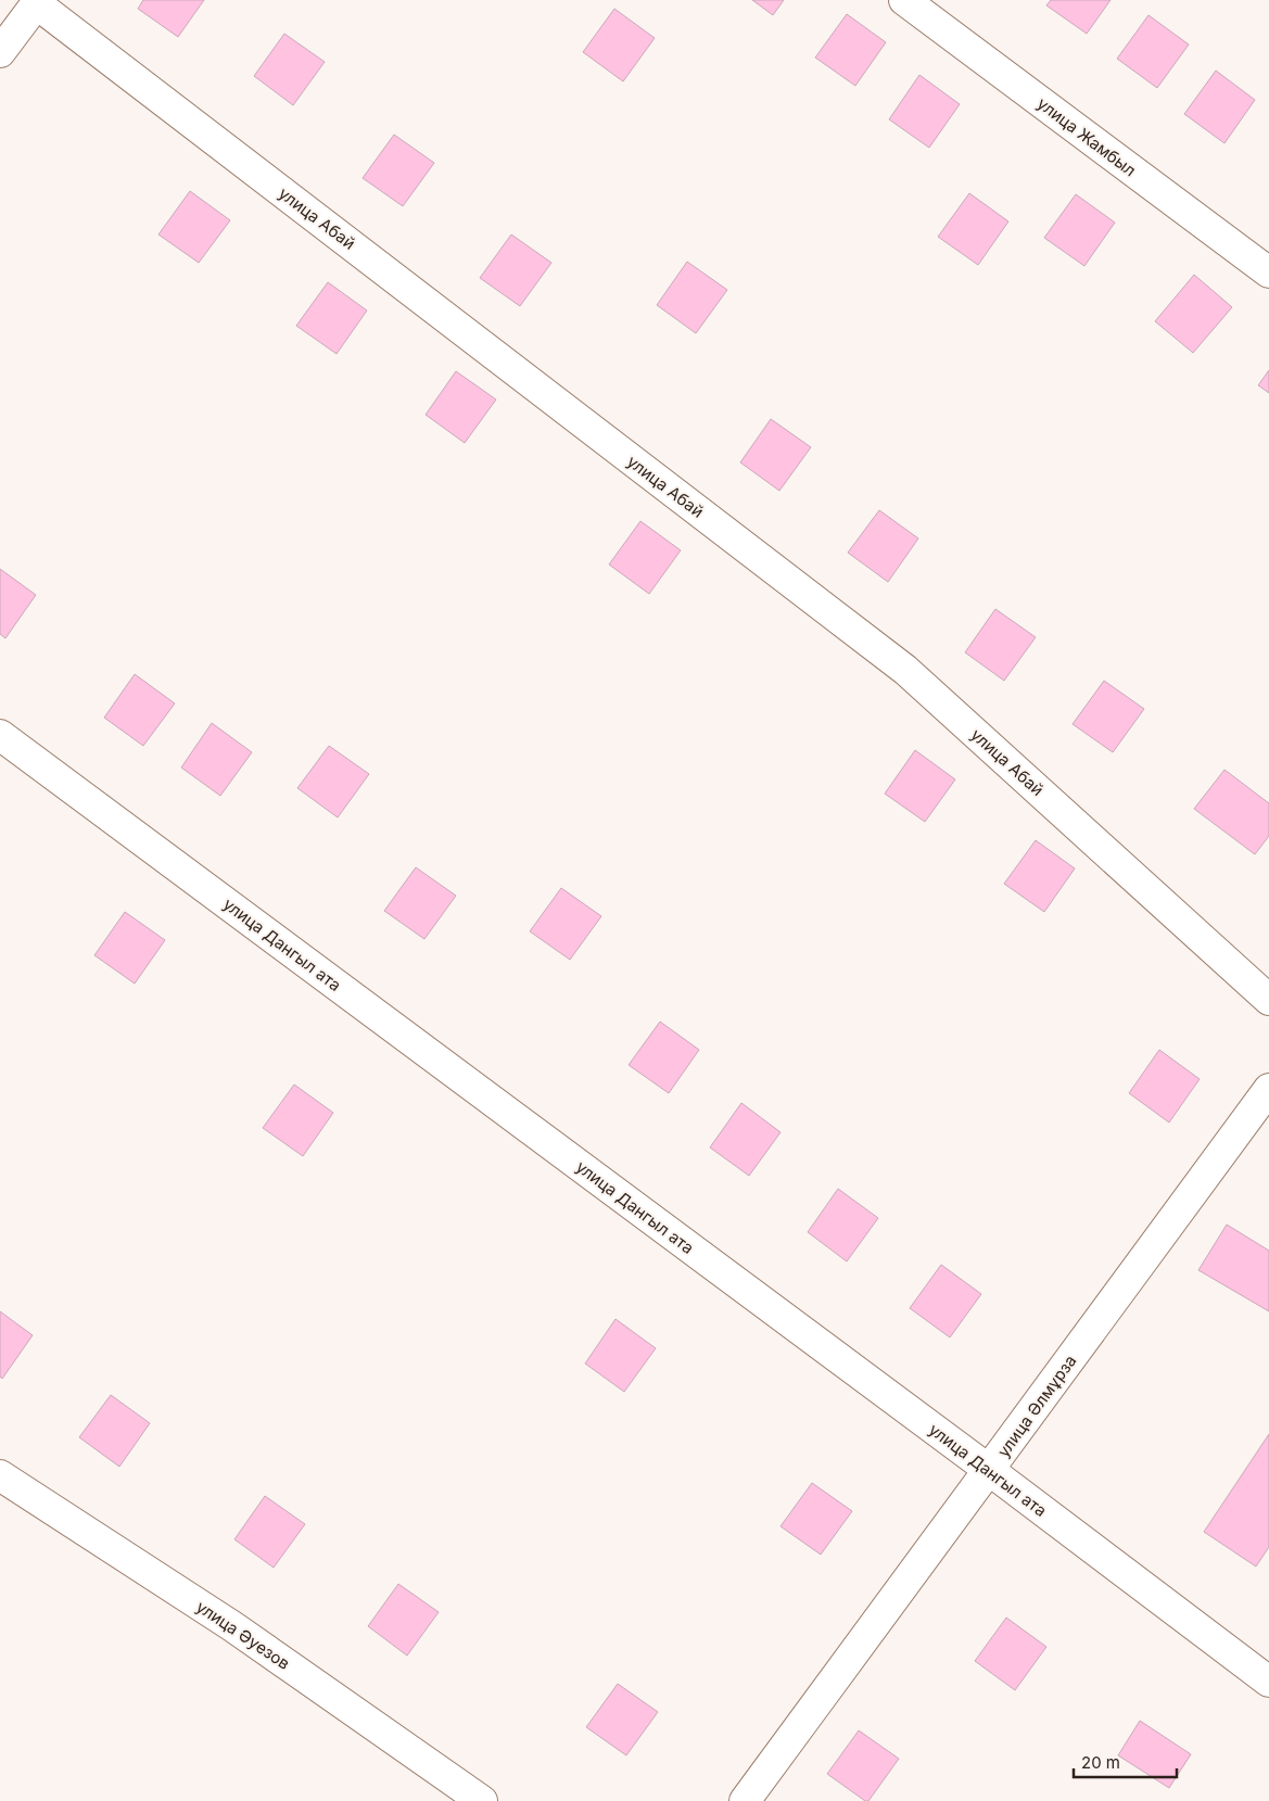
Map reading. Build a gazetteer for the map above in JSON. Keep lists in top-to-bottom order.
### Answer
{
  "streets": {
    "street": [
      "улица Жамбыл",
      "улица Абай",
      "улица Дангыл ата",
      "улица Әлмұрза",
      "улица Әуезов"
    ]
  },
  "crossings": [
    ["улица Дангыл ата", "улица Әлмұрза"]
  ],
  "scale_bar": "20 m"
}
